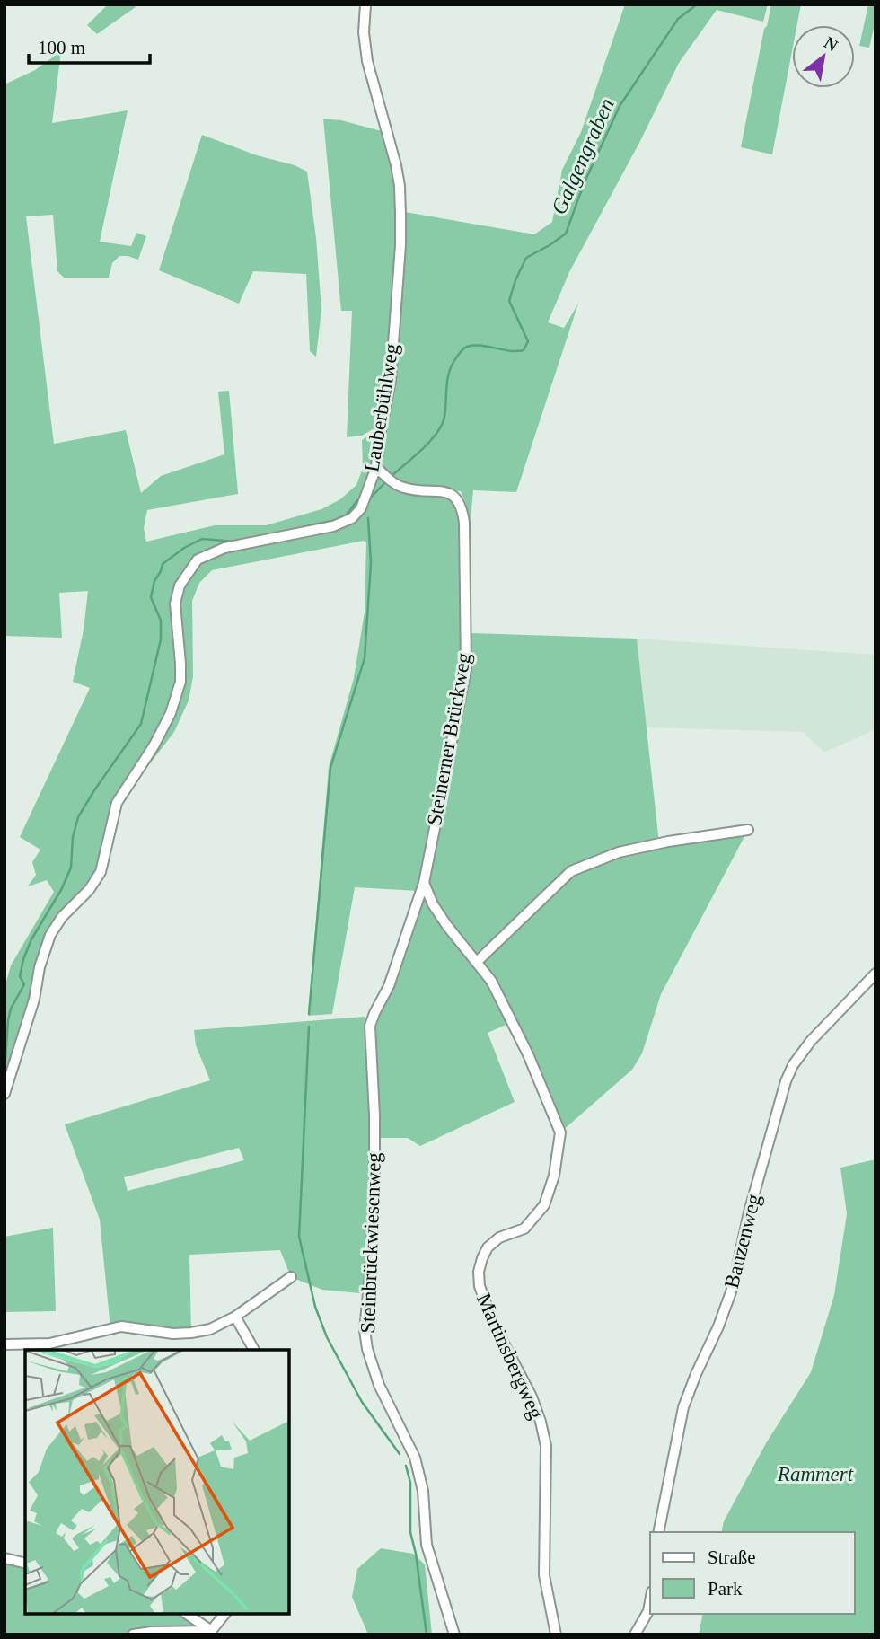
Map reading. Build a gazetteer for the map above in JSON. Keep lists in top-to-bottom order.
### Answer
{
  "streets": {
    "street": [
      "Lauberbühlweg",
      "Steinerner Brückweg",
      "Bauzenweg",
      "Steinbrückwiesenweg",
      "Martinsbergweg"
    ]
  },
  "crossings": [
    ["Lauberbühlweg", "Steinerner Brückweg"],
    ["Steinerner Brückweg", "Steinbrückwiesenweg"],
    ["Steinerner Brückweg", "Martinsbergweg"],
    ["Steinbrückwiesenweg", "Martinsbergweg"]
  ],
  "water": ["Galgengraben"],
  "parks": ["Rammert"],
  "legend": ["Straße", "Park"],
  "scale_bar": "100 m",
  "north": "top right"
}
